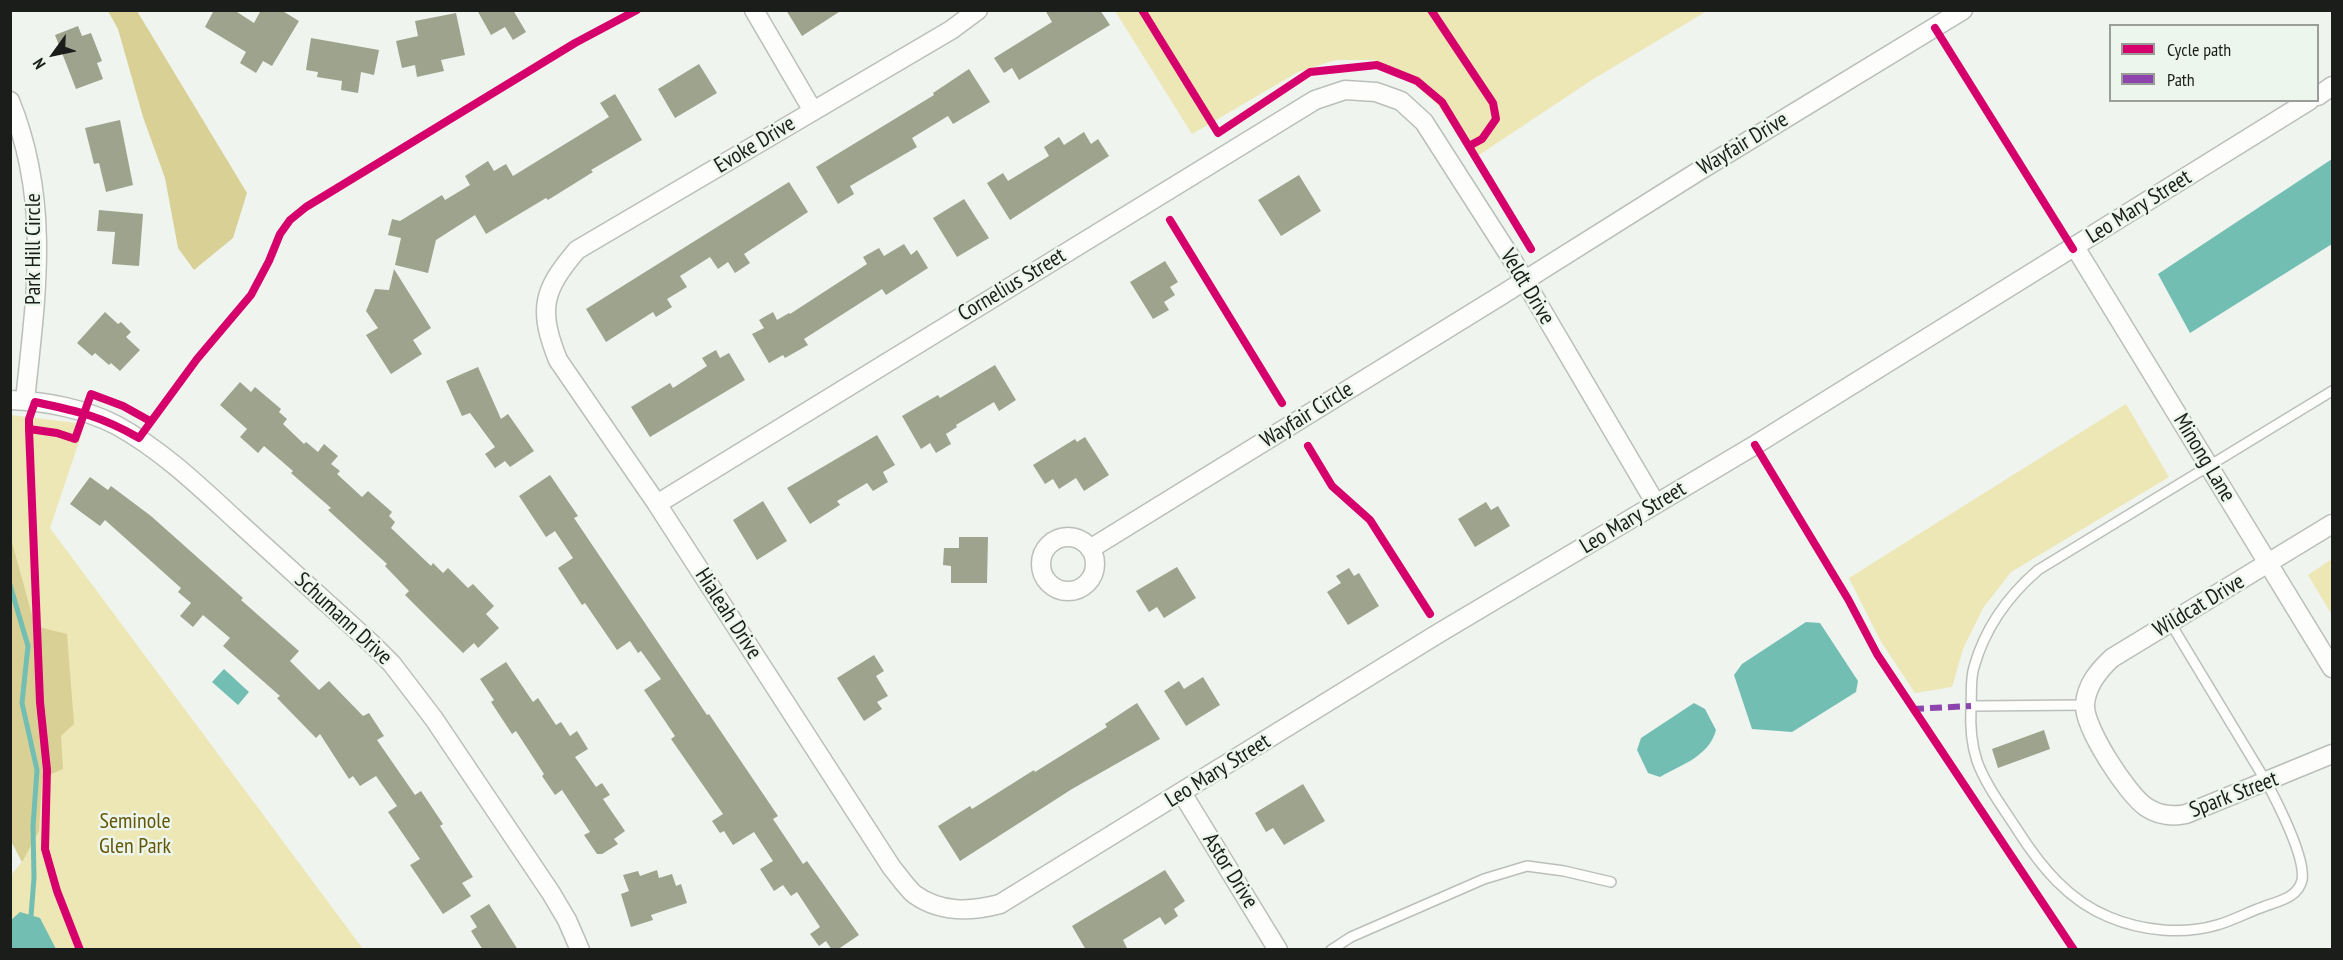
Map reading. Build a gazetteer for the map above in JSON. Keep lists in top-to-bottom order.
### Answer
{
  "streets": {
    "street": [
      "Wayfair Drive",
      "Evoke Drive",
      "Leo Mary Street",
      "Park Hill Circle",
      "Cornelius Street",
      "Veldt Drive",
      "Wayfair Circle",
      "Minong Lane",
      "Wildcat Drive",
      "Hialeah Drive",
      "Schumann Drive",
      "Spark Street",
      "Astor Drive"
    ]
  },
  "crossings": [
    ["Wayfair Drive", "Veldt Drive"],
    ["Wayfair Drive", "Wayfair Circle"],
    ["Evoke Drive", "Hialeah Drive"],
    ["Leo Mary Street", "Veldt Drive"],
    ["Leo Mary Street", "Minong Lane"],
    ["Leo Mary Street", "Hialeah Drive"],
    ["Leo Mary Street", "Astor Drive"],
    ["Park Hill Circle", "Schumann Drive"],
    ["Cornelius Street", "Veldt Drive"],
    ["Cornelius Street", "Hialeah Drive"],
    ["Veldt Drive", "Wayfair Circle"],
    ["Minong Lane", "Wildcat Drive"],
    ["Wildcat Drive", "Spark Street"]
  ],
  "parks": ["Seminole Glen Park"],
  "legend": ["Cycle path", "Path"],
  "north": "bottom left"
}
